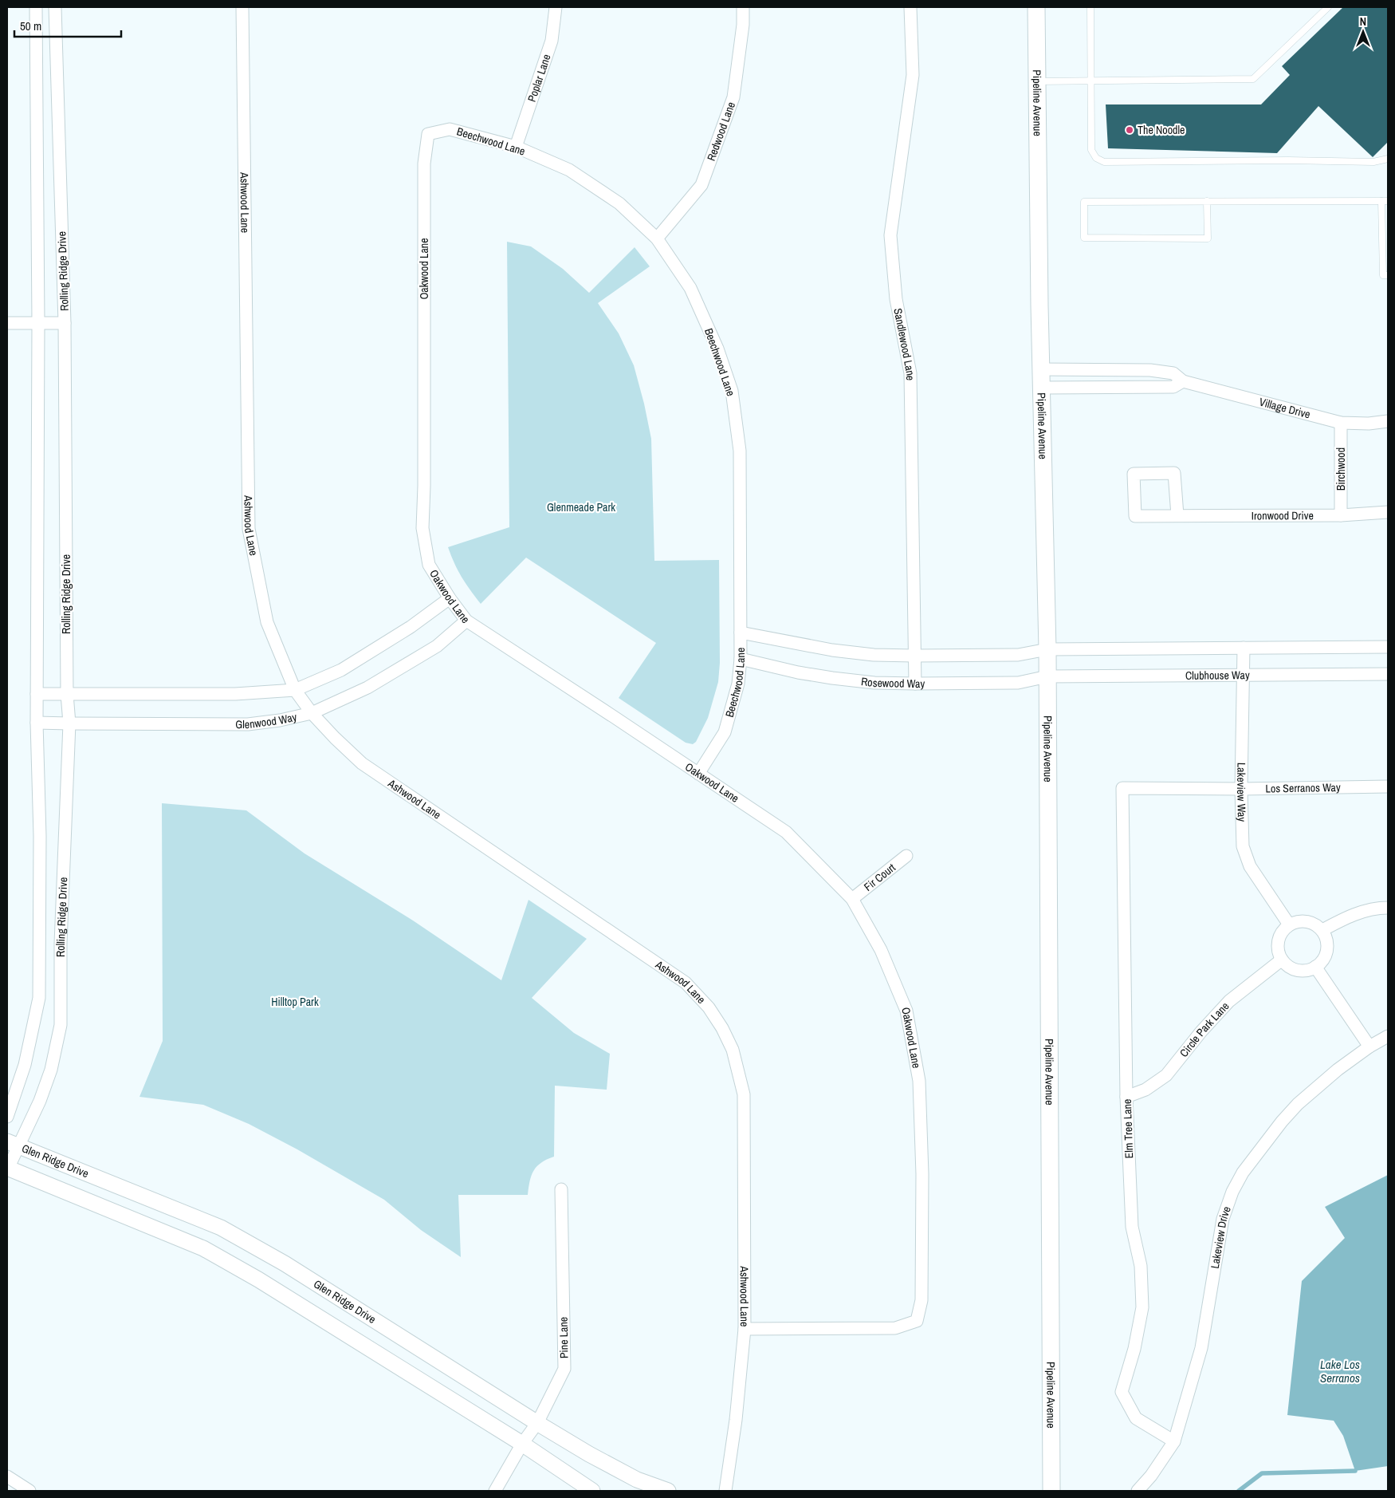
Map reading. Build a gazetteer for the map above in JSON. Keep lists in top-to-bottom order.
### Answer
{
  "streets": {
    "main road": ["Pipeline Avenue"],
    "street": [
      "Poplar Lane",
      "Redwood Lane",
      "Beechwood Lane",
      "Ashwood Lane",
      "Oakwood Lane",
      "Rolling Ridge Drive",
      "Sandlewood Lane",
      "Village Drive",
      "Birchwood",
      "Ironwood Drive",
      "Clubhouse Way",
      "Rosewood Way",
      "Glenwood Way",
      "Los Serranos Way",
      "Lakeview Way",
      "Fir Court",
      "Circle Park Lane",
      "Elm Tree Lane",
      "Glen Ridge Drive",
      "Lakeview Drive",
      "Pine Lane"
    ]
  },
  "crossings": [
    ["Poplar Lane", "Beechwood Lane"],
    ["Pipeline Avenue", "Village Drive"],
    ["Pipeline Avenue", "Clubhouse Way"],
    ["Pipeline Avenue", "Rosewood Way"],
    ["Redwood Lane", "Beechwood Lane"],
    ["Beechwood Lane", "Oakwood Lane"],
    ["Beechwood Lane", "Rosewood Way"],
    ["Ashwood Lane", "Oakwood Lane"],
    ["Ashwood Lane", "Glenwood Way"],
    ["Oakwood Lane", "Glenwood Way"],
    ["Oakwood Lane", "Fir Court"],
    ["Rolling Ridge Drive", "Glenwood Way"],
    ["Rolling Ridge Drive", "Glen Ridge Drive"],
    ["Sandlewood Lane", "Rosewood Way"],
    ["Village Drive", "Birchwood"],
    ["Birchwood", "Ironwood Drive"],
    ["Clubhouse Way", "Rosewood Way"],
    ["Clubhouse Way", "Lakeview Way"],
    ["Los Serranos Way", "Lakeview Way"],
    ["Los Serranos Way", "Elm Tree Lane"],
    ["Lakeview Way", "Circle Park Lane"],
    ["Circle Park Lane", "Elm Tree Lane"],
    ["Elm Tree Lane", "Lakeview Drive"],
    ["Glen Ridge Drive", "Pine Lane"]
  ],
  "water": ["Lake Los Serranos"],
  "parks": ["Glenmeade Park", "Hilltop Park"],
  "places": ["The Noodle"],
  "scale_bar": "50 m",
  "north": "top"
}
